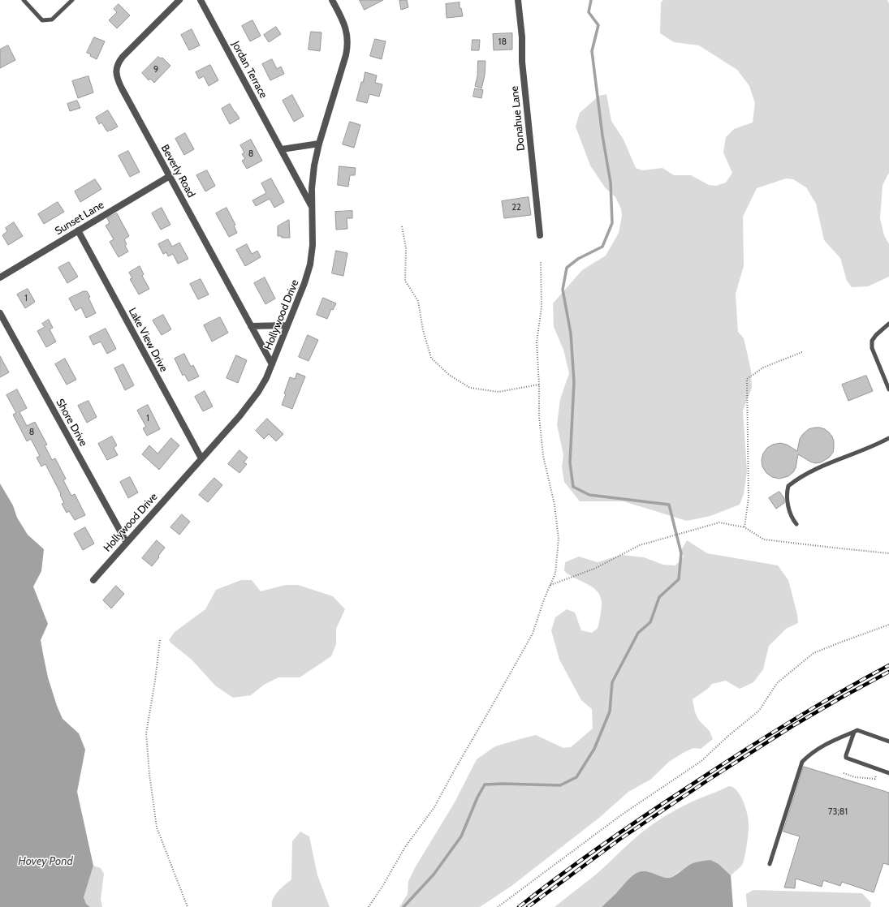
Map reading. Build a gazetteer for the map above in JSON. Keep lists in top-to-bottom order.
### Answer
{
  "streets": {
    "street": [
      "Jordan Terrace",
      "Donahue Lane",
      "Beverly Road",
      "Sunset Lane",
      "Hollywood Drive",
      "Lake View Drive",
      "Shore Drive"
    ]
  },
  "crossings": [
    ["Jordan Terrace", "Hollywood Drive"],
    ["Beverly Road", "Sunset Lane"],
    ["Beverly Road", "Hollywood Drive"],
    ["Sunset Lane", "Lake View Drive"],
    ["Hollywood Drive", "Lake View Drive"],
    ["Hollywood Drive", "Shore Drive"]
  ],
  "water": ["Hovey Pond"],
  "house_numbers": [
    "18",
    "9",
    "8",
    "22",
    "1",
    "1",
    "8",
    "73;81"
  ]
}
